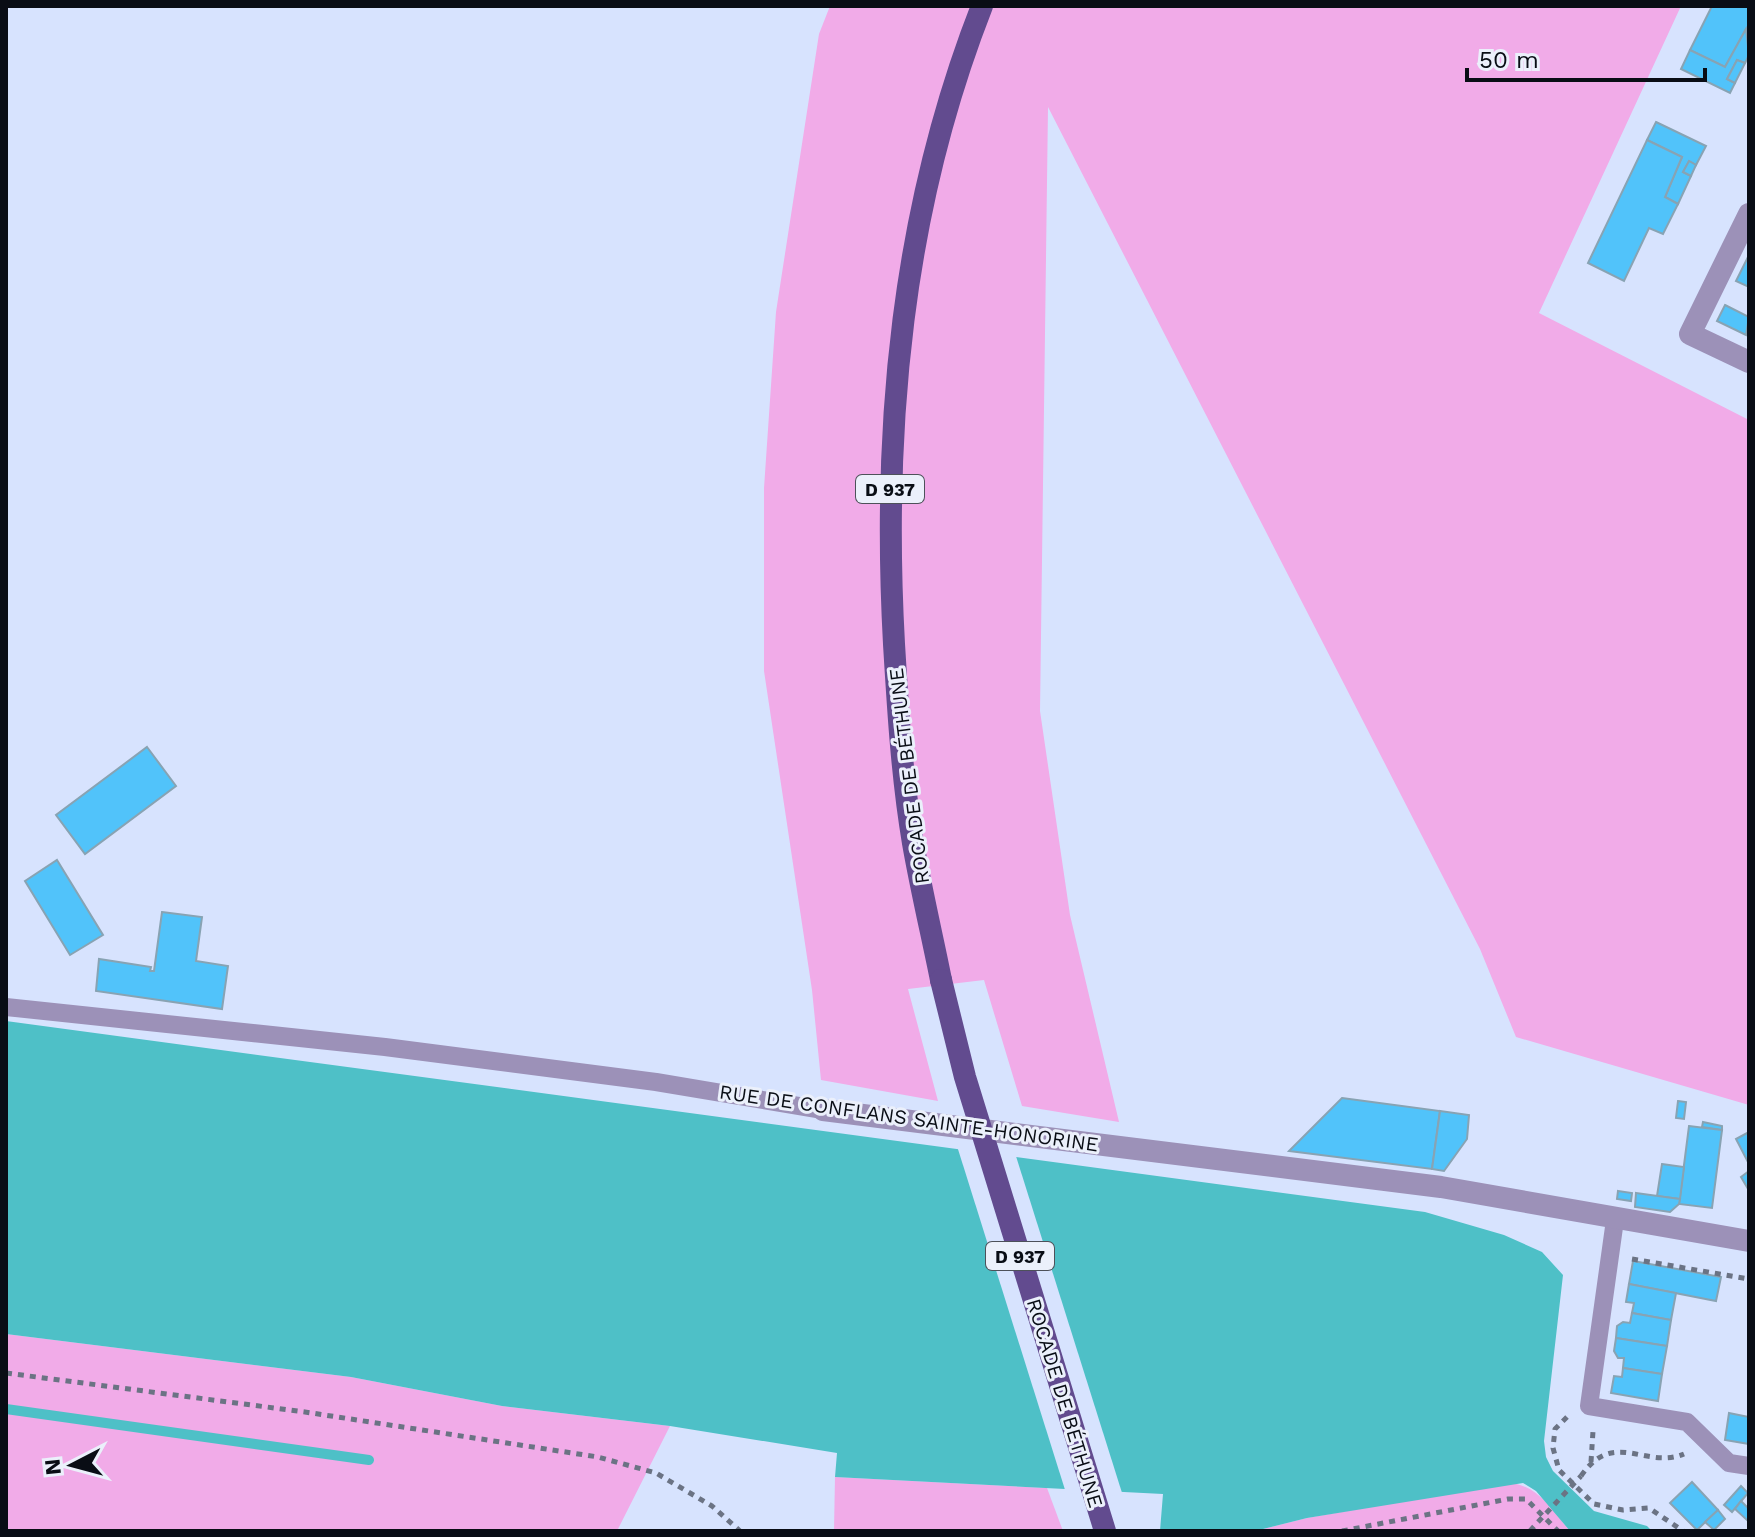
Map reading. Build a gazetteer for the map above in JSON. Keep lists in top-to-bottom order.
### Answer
{
  "streets": {
    "main road": ["D 937", "ROCADE DE BÉTHUNE"],
    "street": ["RUE DE CONFLANS SAINTE-HONORINE"]
  },
  "scale_bar": "50 m",
  "north": "left"
}
